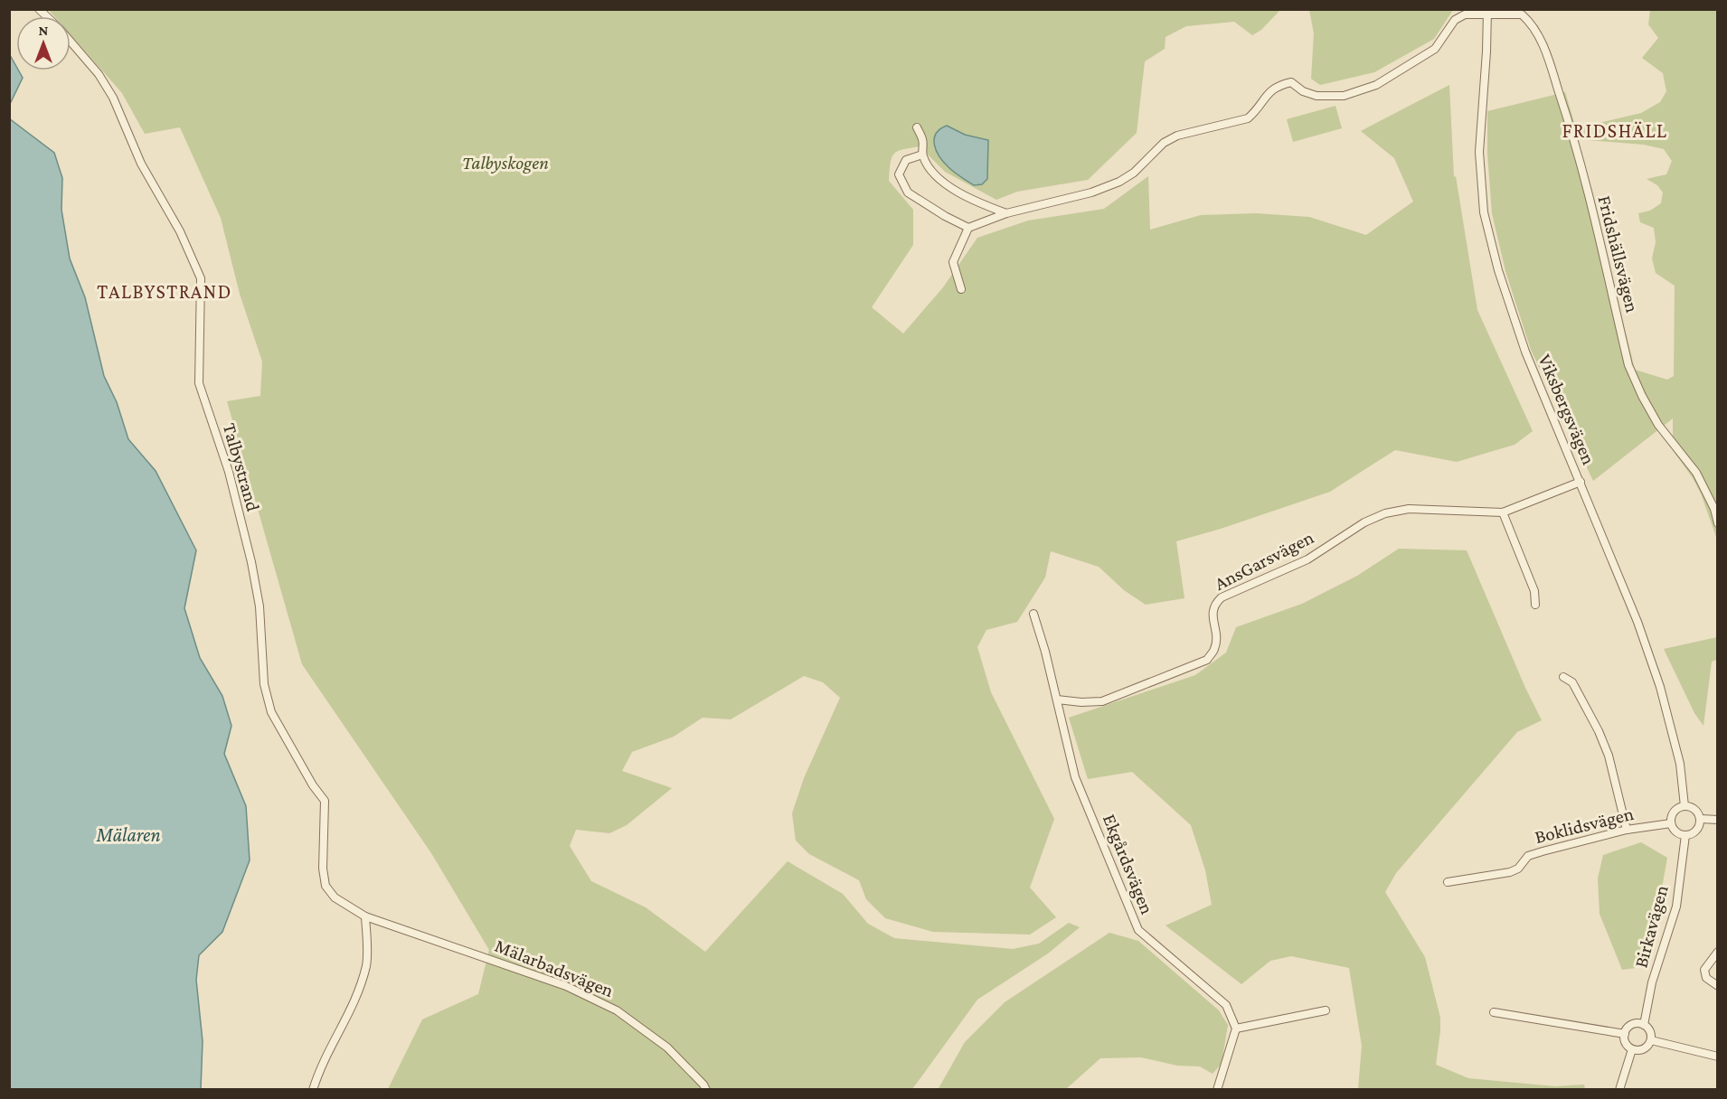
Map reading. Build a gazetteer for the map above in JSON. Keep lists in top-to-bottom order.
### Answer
{
  "streets": {
    "street": [
      "Fridshällsvägen",
      "Viksbergsvägen",
      "Talbystrand",
      "AnsGarsvägen",
      "Boklidsvägen",
      "Ekgårdsvägen",
      "Birkavägen",
      "Mälarbadsvägen"
    ]
  },
  "crossings": [
    ["Fridshällsvägen", "Viksbergsvägen"],
    ["Viksbergsvägen", "AnsGarsvägen"],
    ["Viksbergsvägen", "Boklidsvägen"],
    ["Viksbergsvägen", "Birkavägen"],
    ["Talbystrand", "Mälarbadsvägen"],
    ["AnsGarsvägen", "Ekgårdsvägen"],
    ["Boklidsvägen", "Birkavägen"]
  ],
  "districts": ["FRIDSHÄLL", "TALBYSTRAND"],
  "water": ["Mälaren"],
  "parks": ["Talbyskogen"],
  "north": "top"
}
